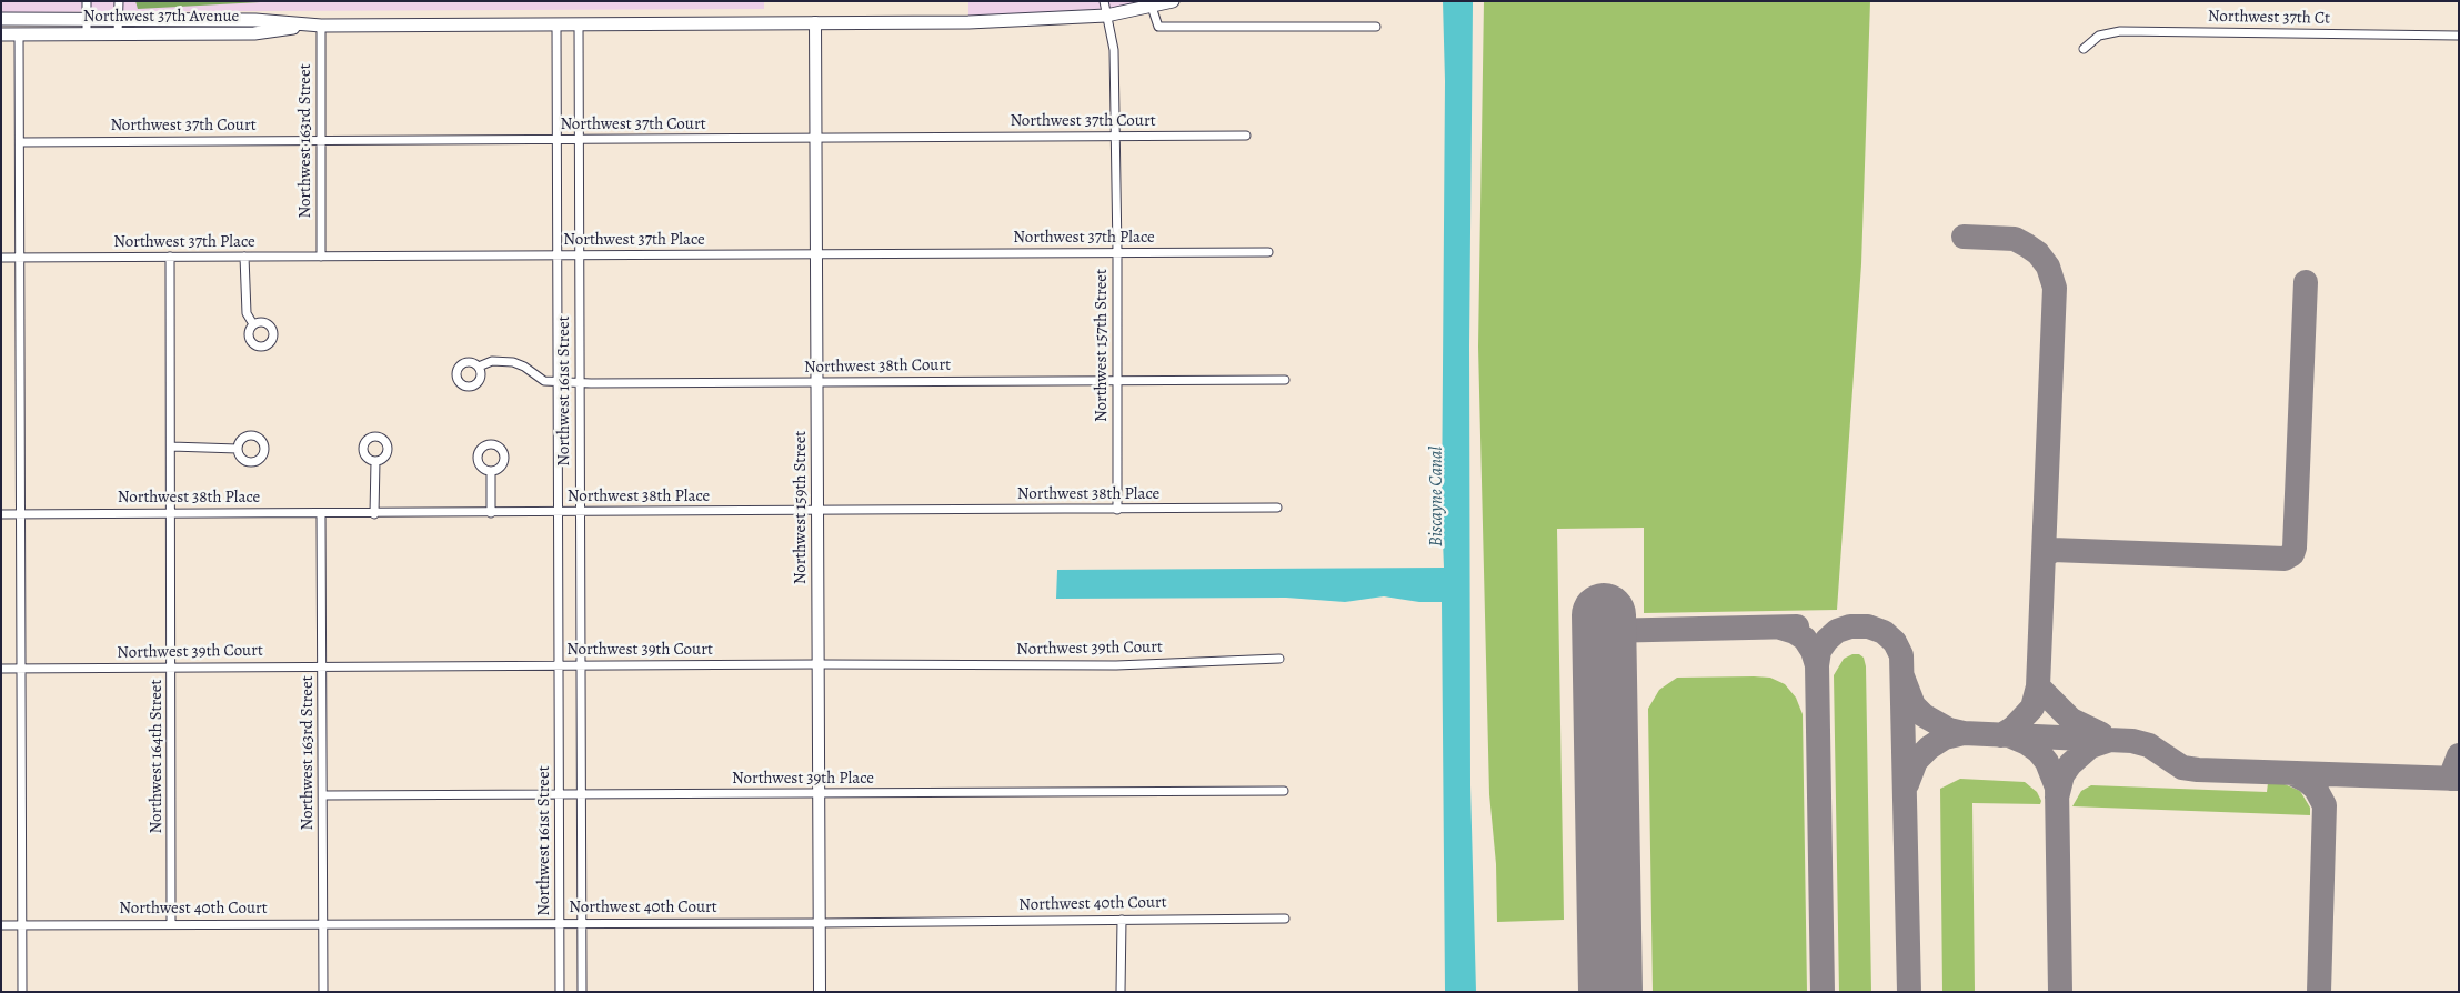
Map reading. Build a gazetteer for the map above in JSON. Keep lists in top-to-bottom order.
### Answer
{
  "streets": {
    "main road": ["Northwest 37th Avenue"],
    "street": [
      "Northwest 37th Ct",
      "Northwest 37th Court",
      "Northwest 163rd Street",
      "Northwest 37th Place",
      "Northwest 157th Street",
      "Northwest 38th Court",
      "Northwest 161st Street",
      "Northwest 38th Place",
      "Northwest 159th Street",
      "Northwest 39th Court",
      "Northwest 164th Street",
      "Northwest 39th Place",
      "Northwest 40th Court"
    ]
  },
  "crossings": [
    ["Northwest 37th Avenue", "Northwest 163rd Street"],
    ["Northwest 37th Avenue", "Northwest 157th Street"],
    ["Northwest 37th Avenue", "Northwest 161st Street"],
    ["Northwest 37th Avenue", "Northwest 159th Street"],
    ["Northwest 37th Court", "Northwest 163rd Street"],
    ["Northwest 37th Court", "Northwest 157th Street"],
    ["Northwest 37th Court", "Northwest 161st Street"],
    ["Northwest 37th Court", "Northwest 159th Street"],
    ["Northwest 163rd Street", "Northwest 37th Place"],
    ["Northwest 163rd Street", "Northwest 38th Place"],
    ["Northwest 163rd Street", "Northwest 39th Court"],
    ["Northwest 163rd Street", "Northwest 39th Place"],
    ["Northwest 163rd Street", "Northwest 40th Court"],
    ["Northwest 37th Place", "Northwest 157th Street"],
    ["Northwest 37th Place", "Northwest 161st Street"],
    ["Northwest 37th Place", "Northwest 159th Street"],
    ["Northwest 37th Place", "Northwest 164th Street"],
    ["Northwest 157th Street", "Northwest 38th Court"],
    ["Northwest 157th Street", "Northwest 38th Place"],
    ["Northwest 38th Court", "Northwest 161st Street"],
    ["Northwest 38th Court", "Northwest 159th Street"],
    ["Northwest 161st Street", "Northwest 38th Place"],
    ["Northwest 161st Street", "Northwest 39th Court"],
    ["Northwest 161st Street", "Northwest 39th Place"],
    ["Northwest 161st Street", "Northwest 40th Court"],
    ["Northwest 38th Place", "Northwest 159th Street"],
    ["Northwest 38th Place", "Northwest 164th Street"],
    ["Northwest 159th Street", "Northwest 39th Court"],
    ["Northwest 159th Street", "Northwest 39th Place"],
    ["Northwest 159th Street", "Northwest 40th Court"],
    ["Northwest 39th Court", "Northwest 164th Street"],
    ["Northwest 164th Street", "Northwest 40th Court"]
  ],
  "water": ["Biscayne Canal"]
}
